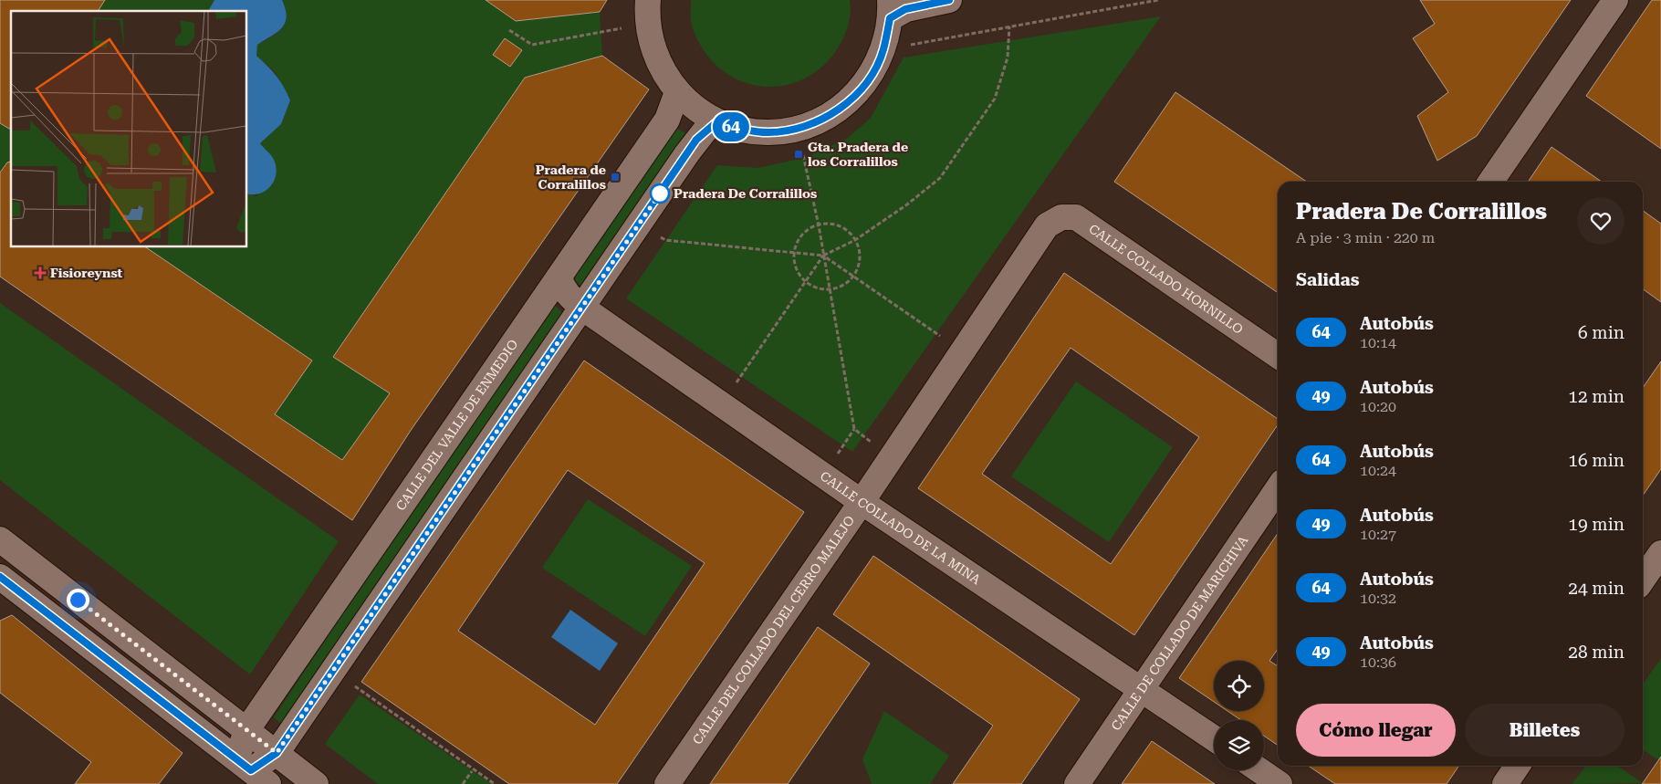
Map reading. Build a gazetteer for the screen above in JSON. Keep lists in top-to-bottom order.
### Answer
{
  "streets": {
    "street": [
      "CALLE COLLADO HORNILLO",
      "CALLE DEL VALLE DE ENMEDIO",
      "CALLE COLLADO DE LA MINA",
      "CALLE DEL COLLADO DEL CERRO MALEJO",
      "CALLE DE COLLADO DE MARICHIVA"
    ]
  },
  "crossings": [
    ["CALLE COLLADO HORNILLO", "CALLE DEL COLLADO DEL CERRO MALEJO"],
    ["CALLE DEL VALLE DE ENMEDIO", "CALLE COLLADO DE LA MINA"],
    ["CALLE COLLADO DE LA MINA", "CALLE DEL COLLADO DEL CERRO MALEJO"],
    ["CALLE COLLADO DE LA MINA", "CALLE DE COLLADO DE MARICHIVA"]
  ],
  "places": {
    "transit": ["Gta. Pradera de los Corralillos", "Pradera de Corralillos"],
    "other": ["Pradera De Corralillos"],
    "health": ["Fisioreynst"]
  },
  "lines": ["bus line 64"],
  "page": {
    "on_map": "64",
    "heading": [
      ["Pradera De Corralillos", "A pie · 3 min · 220 m"],
      "Salidas"
    ],
    "list": [
      {
        "mark": "64",
        "name": "Autobús",
        "note": "10:14",
        "value": "6 min"
      },
      {
        "mark": "49",
        "name": "Autobús",
        "note": "10:20",
        "value": "12 min"
      },
      {
        "mark": "64",
        "name": "Autobús",
        "note": "10:24",
        "value": "16 min"
      },
      {
        "mark": "49",
        "name": "Autobús",
        "note": "10:27",
        "value": "19 min"
      },
      {
        "mark": "64",
        "name": "Autobús",
        "note": "10:32",
        "value": "24 min"
      },
      {
        "mark": "49",
        "name": "Autobús",
        "note": "10:36",
        "value": "28 min"
      }
    ],
    "buttons": ["Cómo llegar", "Billetes"]
  }
}
